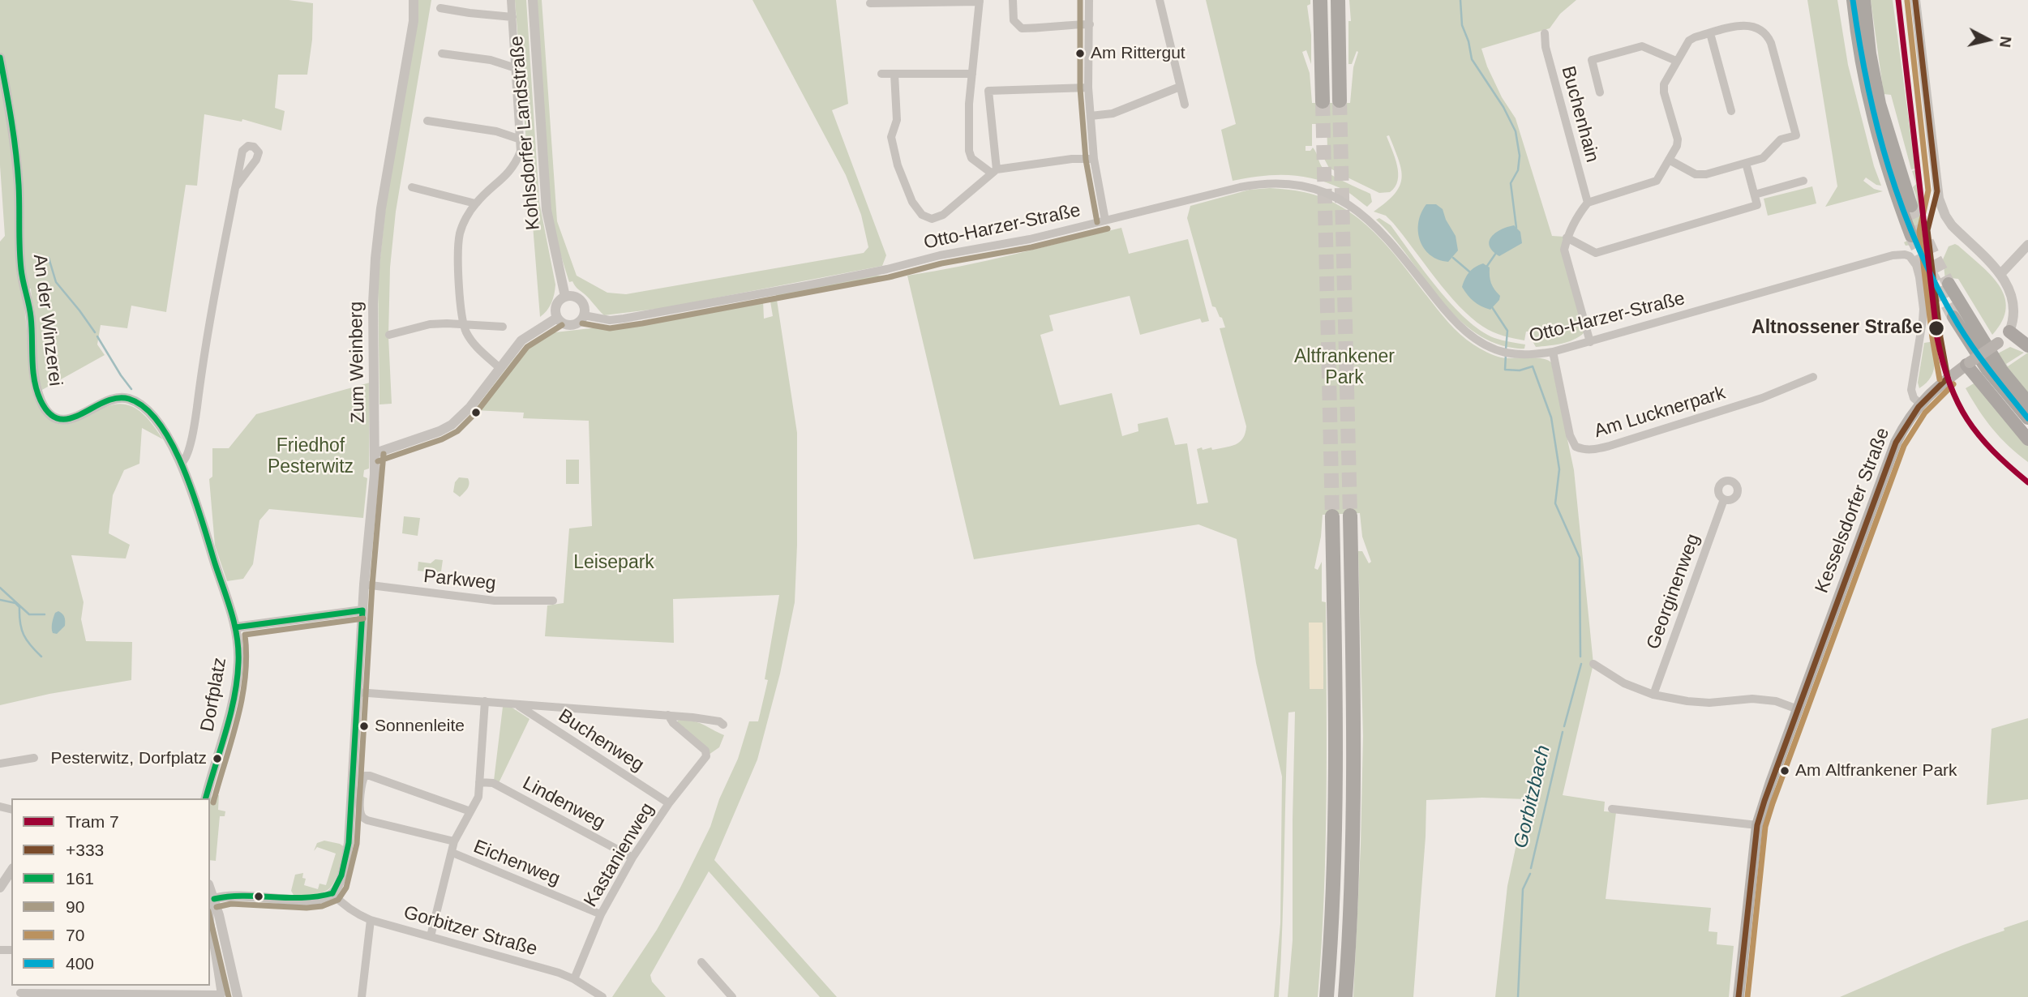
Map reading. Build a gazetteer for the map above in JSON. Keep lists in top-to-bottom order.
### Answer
{
  "streets": {
    "main road": ["Kesselsdorfer Straße"],
    "street": [
      "Buchenhain",
      "Kohlsdorfer Landstraße",
      "Otto-Harzer-Straße",
      "An der Winzerei",
      "Zum Weinberg",
      "Am Lucknerpark",
      "Parkweg",
      "Georginenweg",
      "Dorfplatz",
      "Buchenweg",
      "Lindenweg",
      "Kastanienweg",
      "Eichenweg",
      "Gorbitzer Straße"
    ]
  },
  "crossings": [
    ["Kohlsdorfer Landstraße", "Otto-Harzer-Straße"],
    ["Otto-Harzer-Straße", "Am Lucknerpark"],
    ["Otto-Harzer-Straße", "Kesselsdorfer Straße"],
    ["An der Winzerei", "Dorfplatz"],
    ["Zum Weinberg", "Parkweg"],
    ["Zum Weinberg", "Gorbitzer Straße"],
    ["Buchenweg", "Kastanienweg"],
    ["Lindenweg", "Kastanienweg"],
    ["Kastanienweg", "Eichenweg"],
    ["Kastanienweg", "Gorbitzer Straße"]
  ],
  "water": ["Gorbitzbach"],
  "parks": ["Altfrankener Park", "Friedhof Pesterwitz", "Leisepark"],
  "places": [
    "Am Rittergut",
    "Altnossener Straße",
    "Sonnenleite",
    "Pesterwitz, Dorfplatz",
    "Am Altfrankener Park"
  ],
  "lines": [
    "tram line 7",
    "transit line +333",
    "transit line 90",
    "transit line 400",
    "transit line 70",
    "transit line 161"
  ],
  "legend": [
    "Tram 7",
    "+333",
    "161",
    "90",
    "70",
    "400"
  ],
  "north": "right"
}
